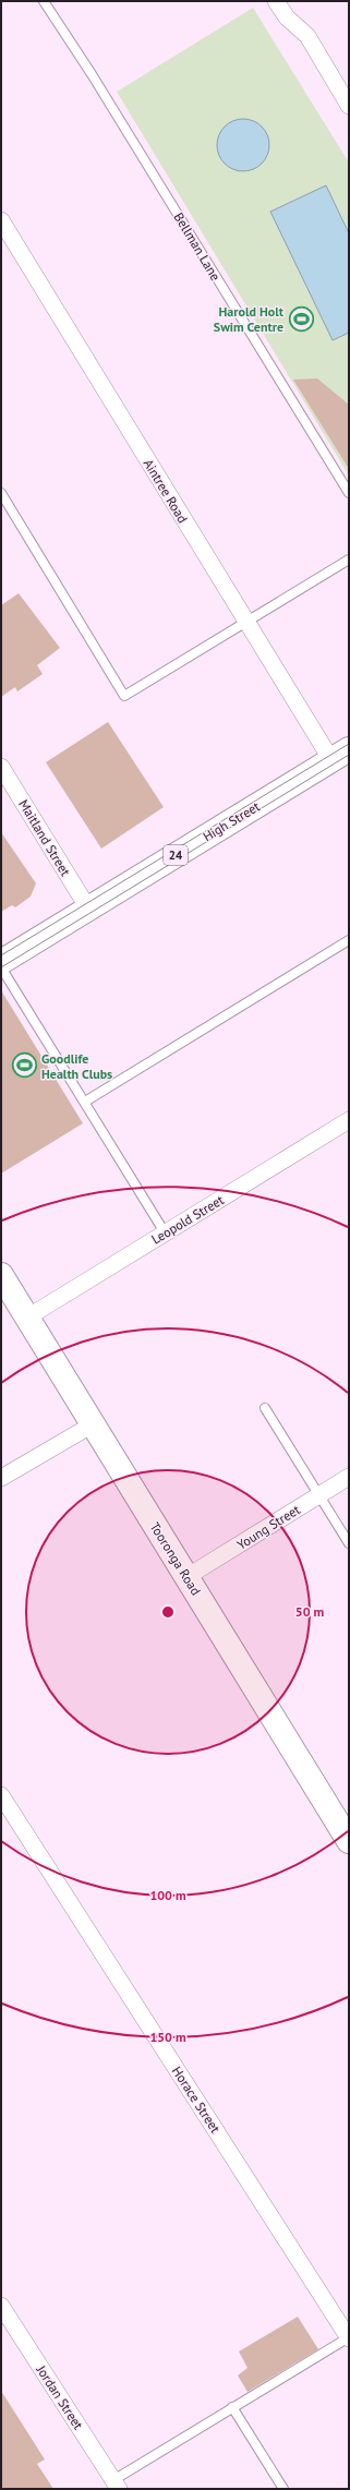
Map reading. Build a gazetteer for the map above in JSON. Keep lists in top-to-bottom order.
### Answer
{
  "streets": {
    "main road": ["High Street", "24", "Tooronga Road"],
    "street": [
      "Aintree Road",
      "Maitland Street",
      "Leopold Street",
      "Young Street",
      "Horace Street",
      "Jordan Street"
    ],
    "lane": ["Bellman Lane"]
  },
  "crossings": [
    ["Aintree Road", "High Street"],
    ["High Street", "Maitland Street"],
    ["Leopold Street", "Tooronga Road"],
    ["Young Street", "Tooronga Road"]
  ],
  "places": {
    "sports": ["Harold Holt Swim Centre", "Goodlife Health Clubs"]
  },
  "rings": ["50 m", "100 m", "150 m"]
}
